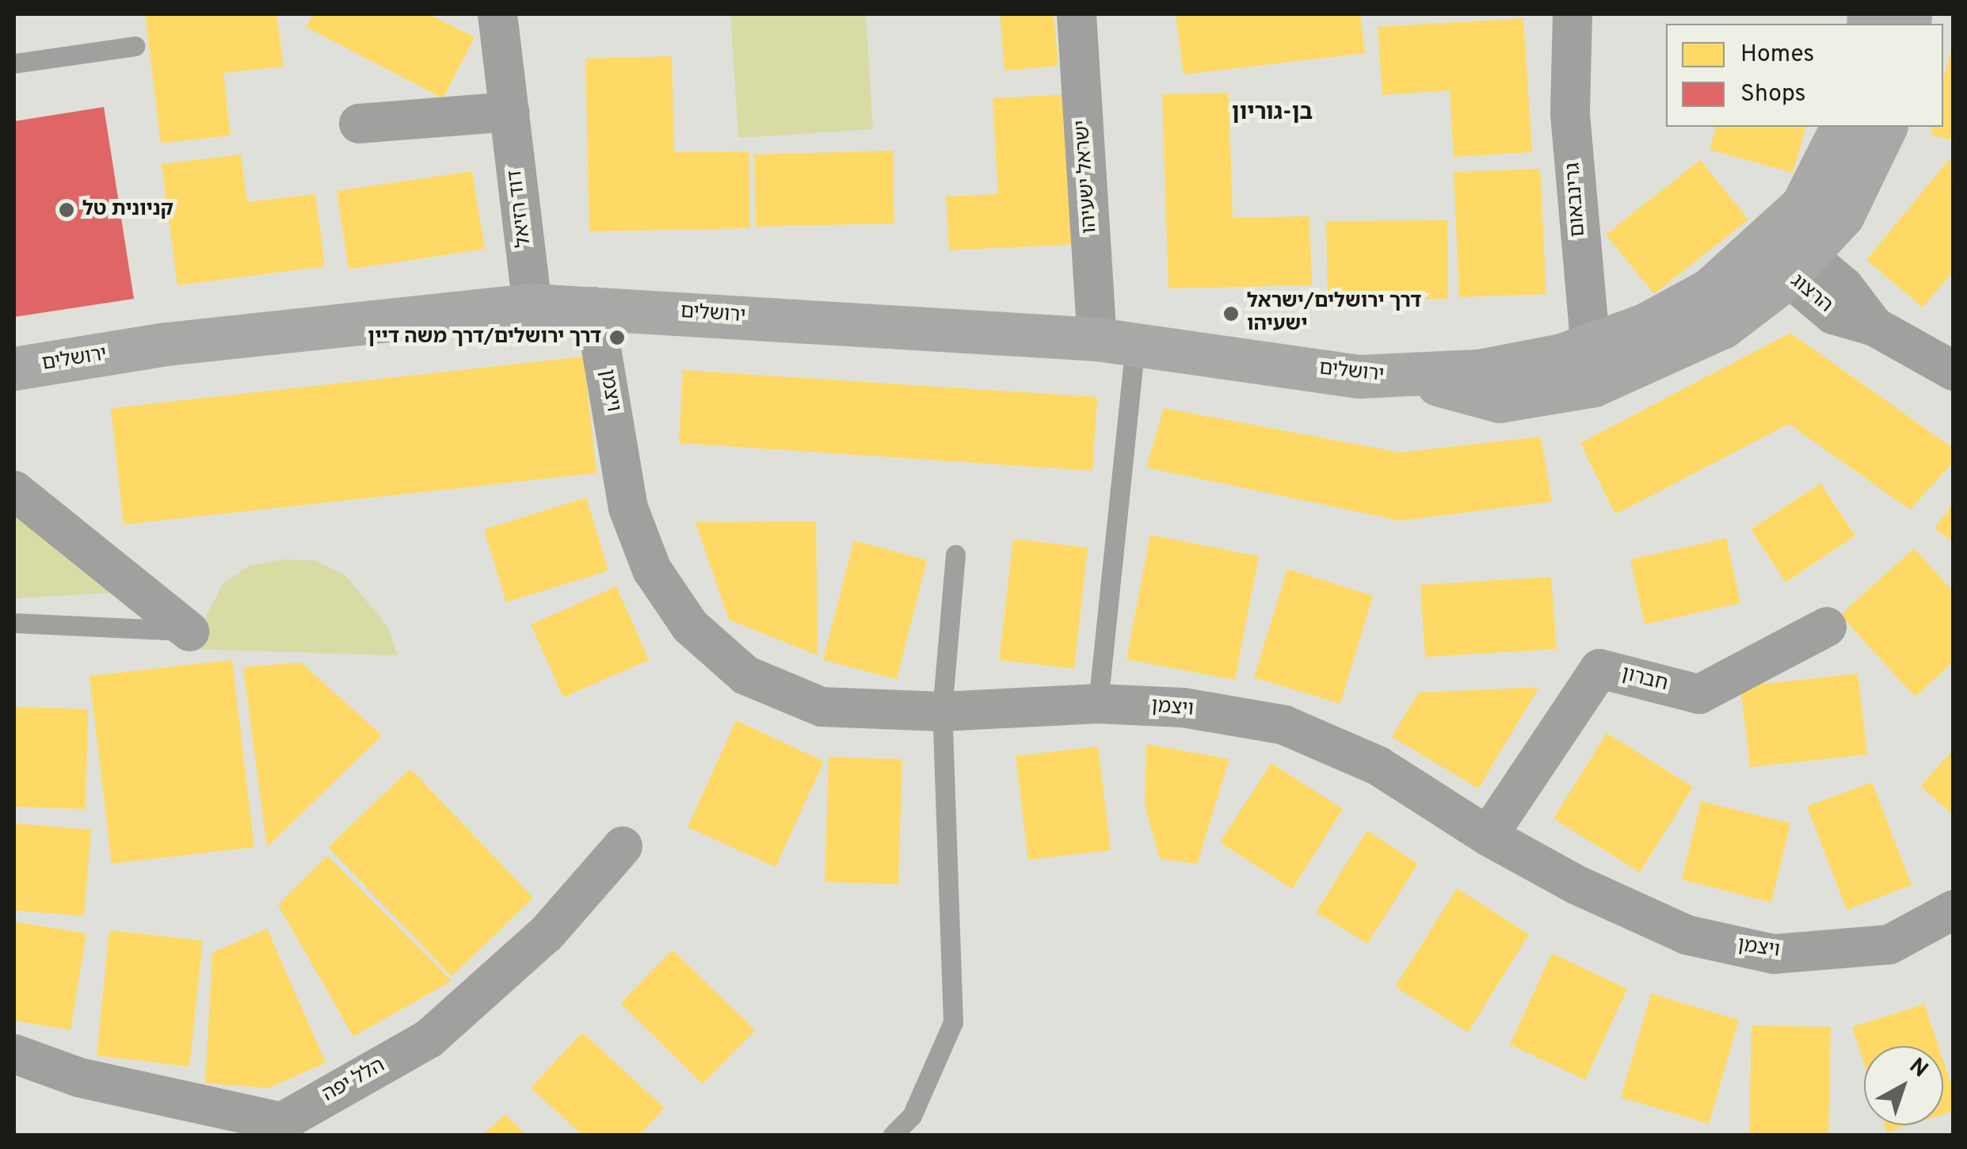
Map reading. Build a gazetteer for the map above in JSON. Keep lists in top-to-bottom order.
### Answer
{
  "streets": {
    "street": [
      "ישראל ישעיהו",
      "גרינבאום",
      "דוד רזיאל",
      "הרצוג",
      "ירושלים",
      "ויצמן",
      "חברון",
      "הלל יפה"
    ]
  },
  "crossings": [
    ["ישראל ישעיהו", "ירושלים"],
    ["גרינבאום", "ירושלים"],
    ["דוד רזיאל", "ירושלים"],
    ["הרצוג", "ירושלים"],
    ["ירושלים", "ויצמן"],
    ["ויצמן", "חברון"]
  ],
  "districts": ["בן-גוריון"],
  "places": ["קניונית טל", "דרך ירושלים/ישראל ישעיהו", "דרך ירושלים/דרך משה דיין"],
  "legend": ["Homes", "Shops"],
  "north": "top right"
}
